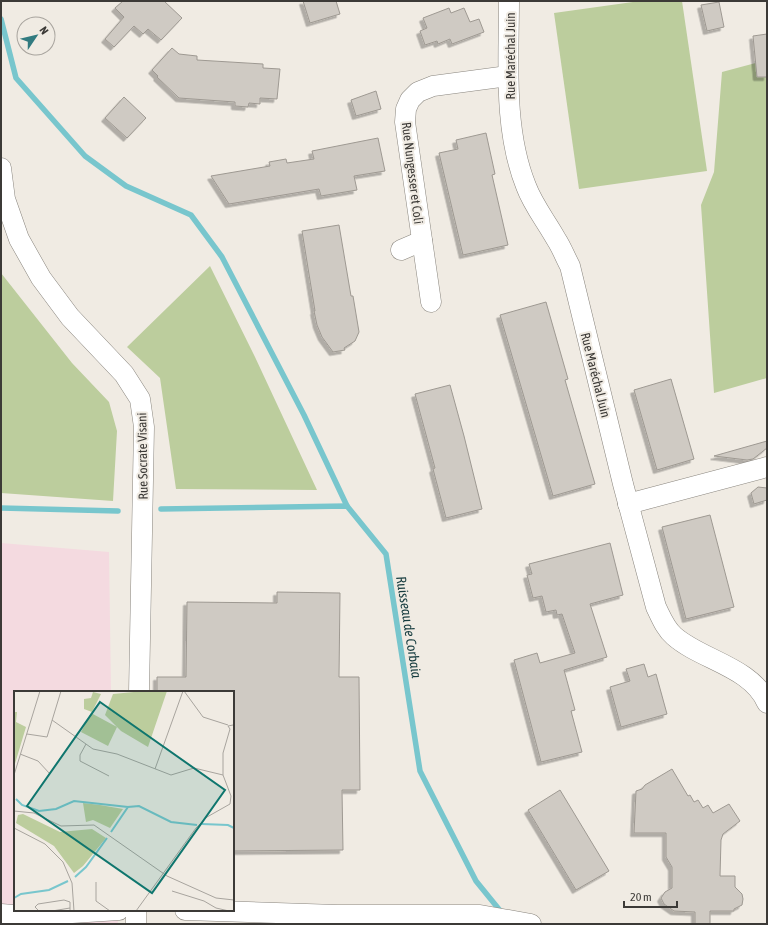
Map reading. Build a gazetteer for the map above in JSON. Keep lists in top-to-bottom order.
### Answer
{
  "streets": {
    "street": ["Rue Maréchal Juin", "Rue Nungesser et Coli", "Rue Socrate Visani"]
  },
  "crossings": [
    ["Rue Maréchal Juin", "Rue Nungesser et Coli"]
  ],
  "water": ["Ruisseau de Corbaia"],
  "scale_bar": "20 m",
  "north": "top right"
}
